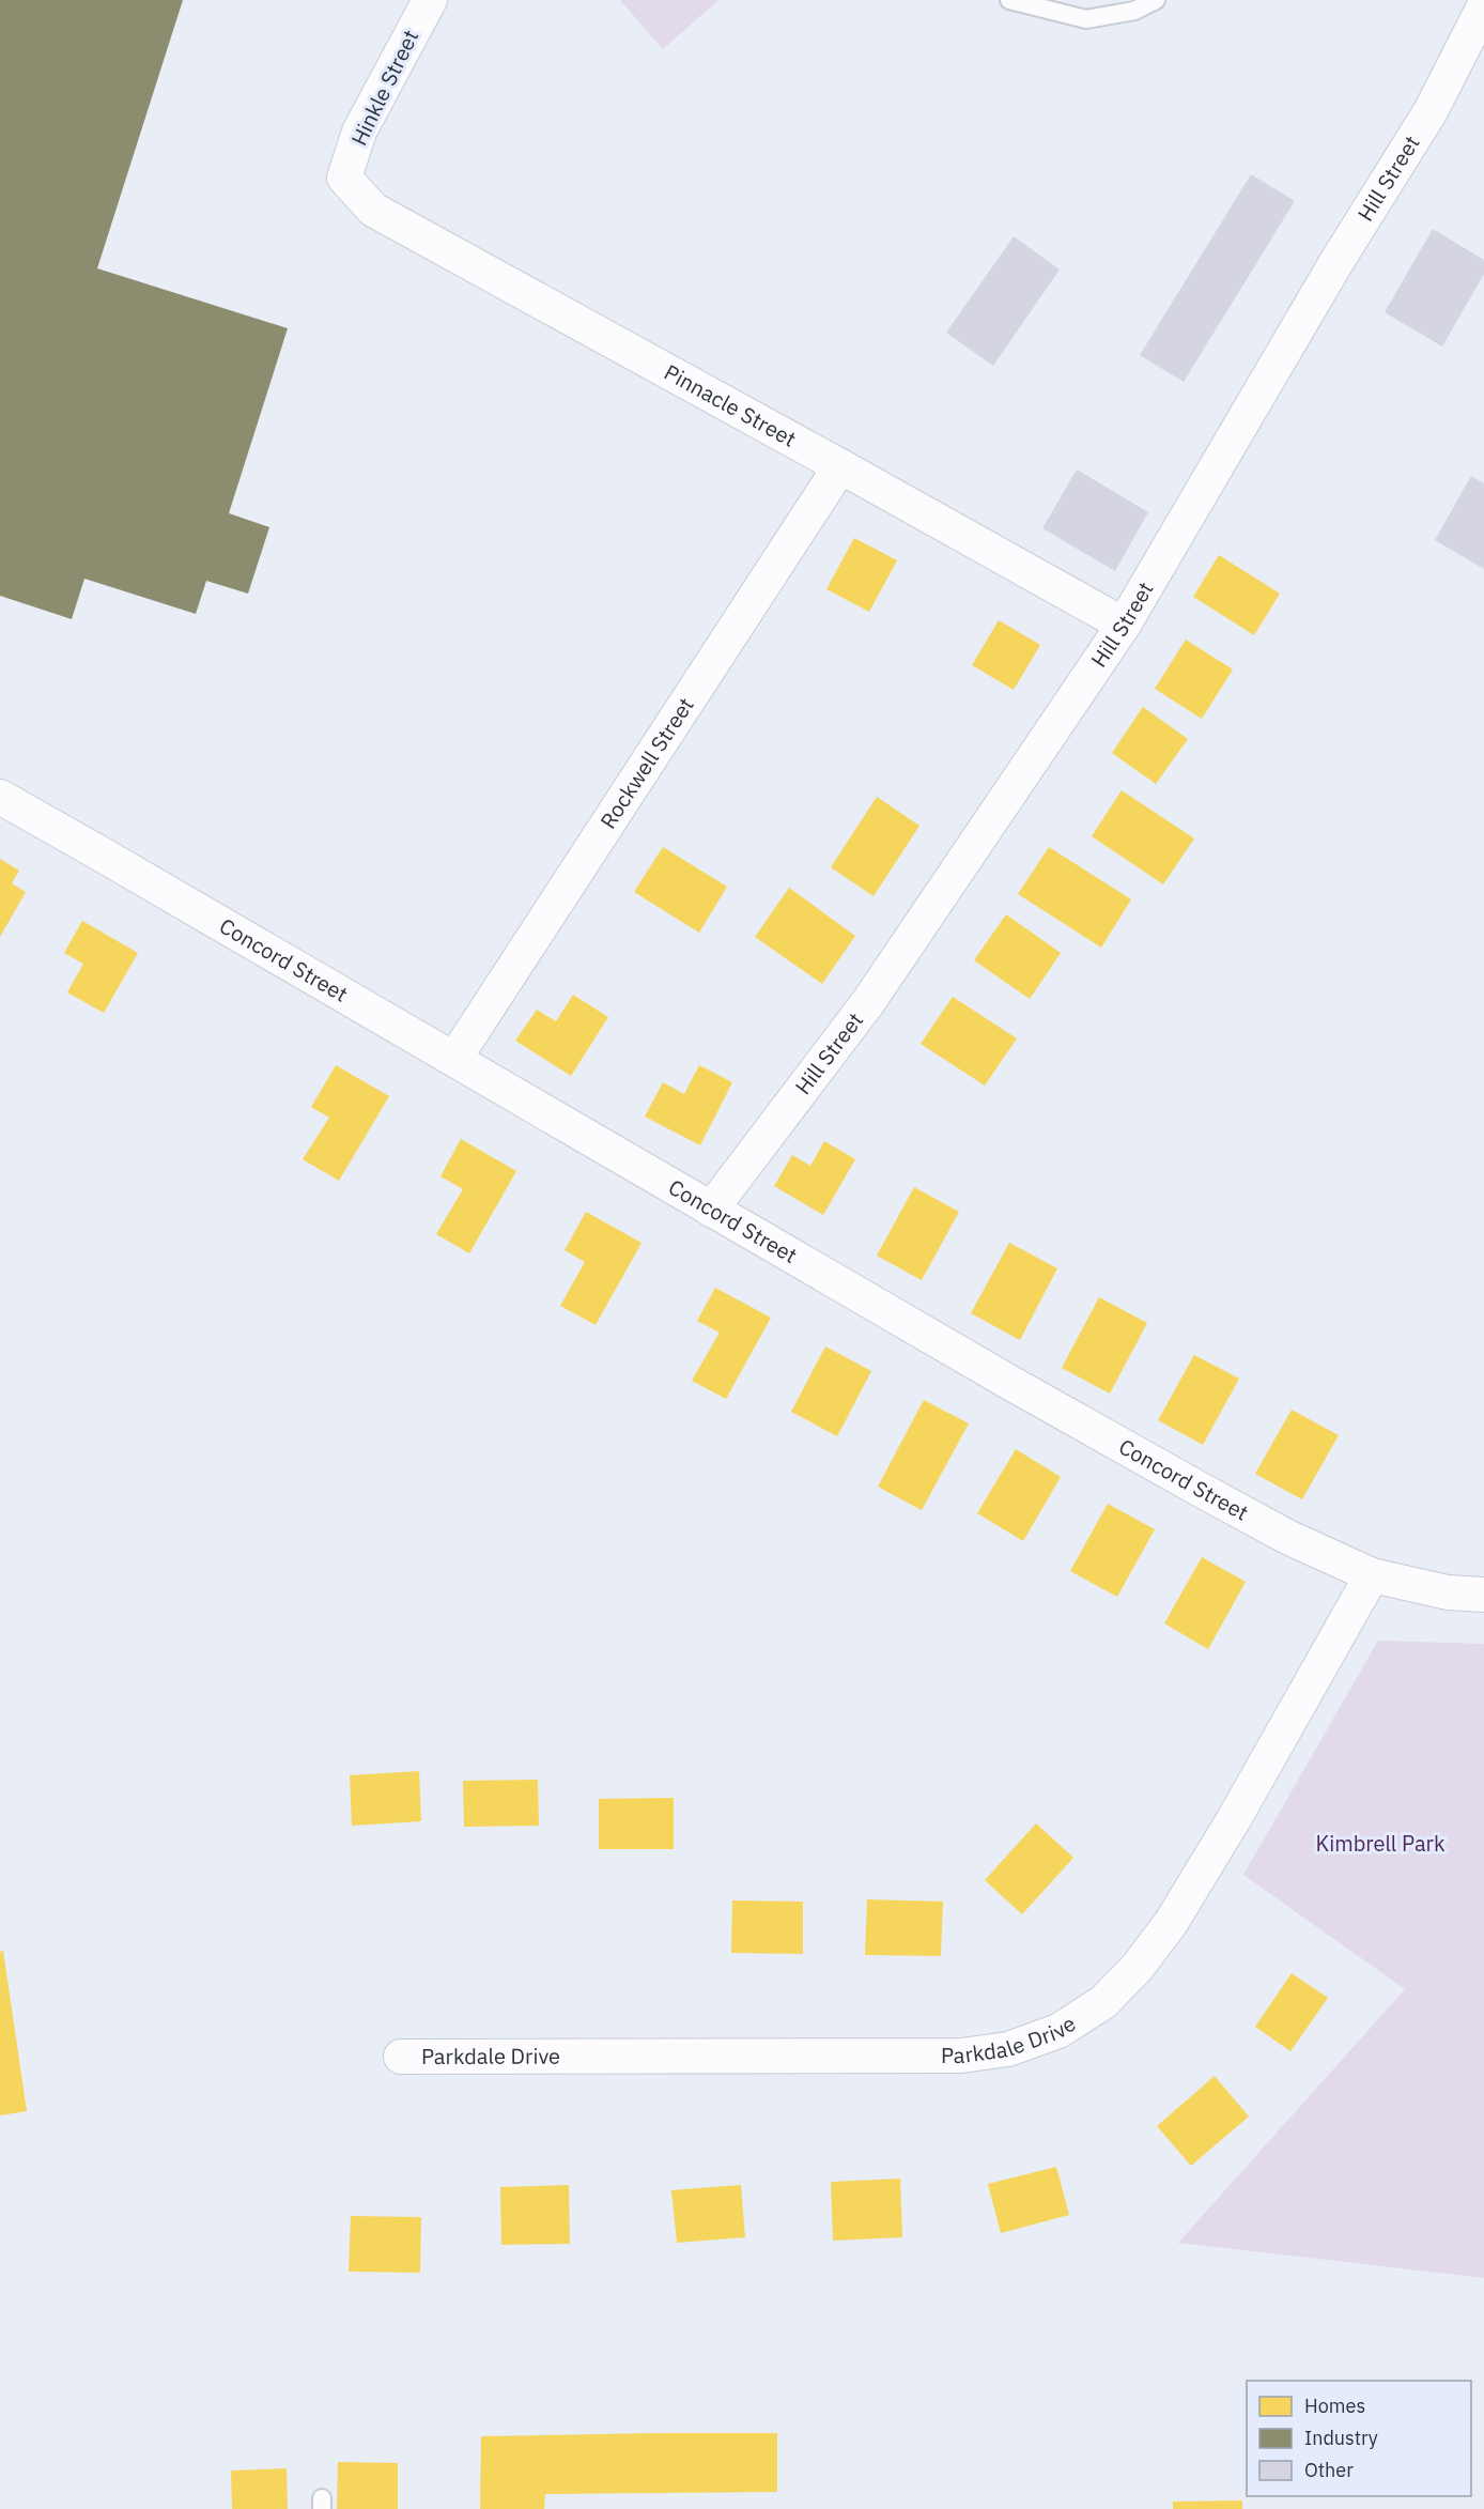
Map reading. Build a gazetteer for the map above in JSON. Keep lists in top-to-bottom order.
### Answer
{
  "streets": {
    "street": [
      "Hinkle Street",
      "Hill Street",
      "Pinnacle Street",
      "Rockwell Street",
      "Concord Street",
      "Parkdale Drive"
    ]
  },
  "crossings": [
    ["Hinkle Street", "Pinnacle Street"],
    ["Hill Street", "Pinnacle Street"],
    ["Hill Street", "Concord Street"],
    ["Pinnacle Street", "Rockwell Street"],
    ["Rockwell Street", "Concord Street"],
    ["Concord Street", "Parkdale Drive"]
  ],
  "parks": ["Kimbrell Park"],
  "legend": ["Homes", "Industry", "Other"]
}
